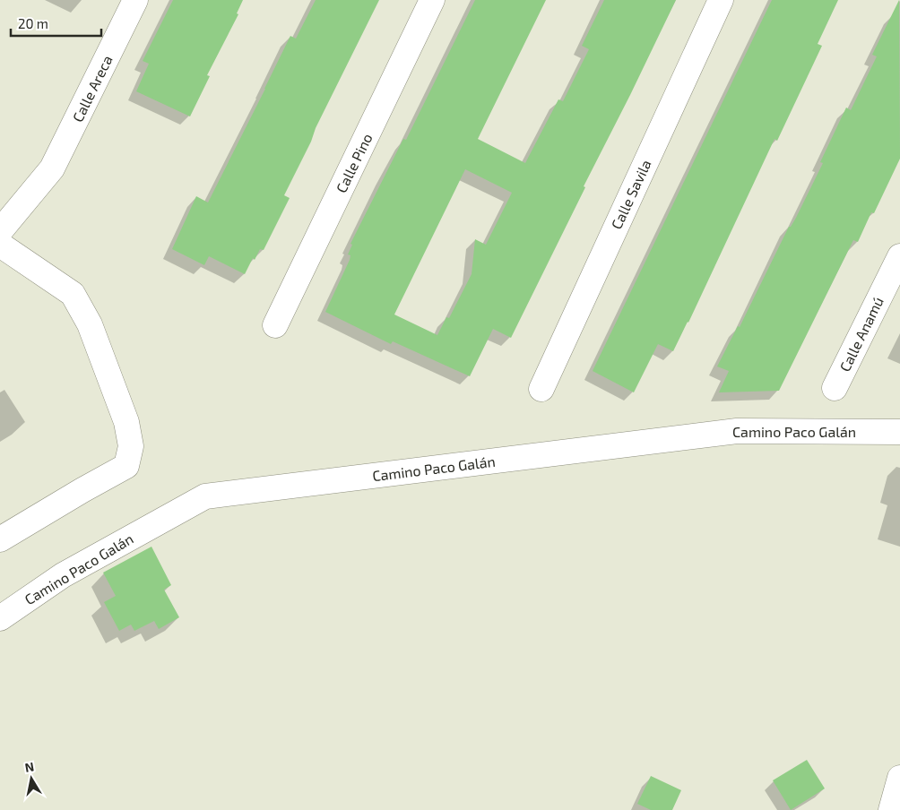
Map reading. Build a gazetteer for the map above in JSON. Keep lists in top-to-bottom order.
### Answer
{
  "streets": {
    "street": [
      "Calle Areca",
      "Calle Pino",
      "Calle Savila",
      "Calle Anamú",
      "Camino Paco Galán"
    ]
  },
  "scale_bar": "20 m",
  "north": "top"
}
